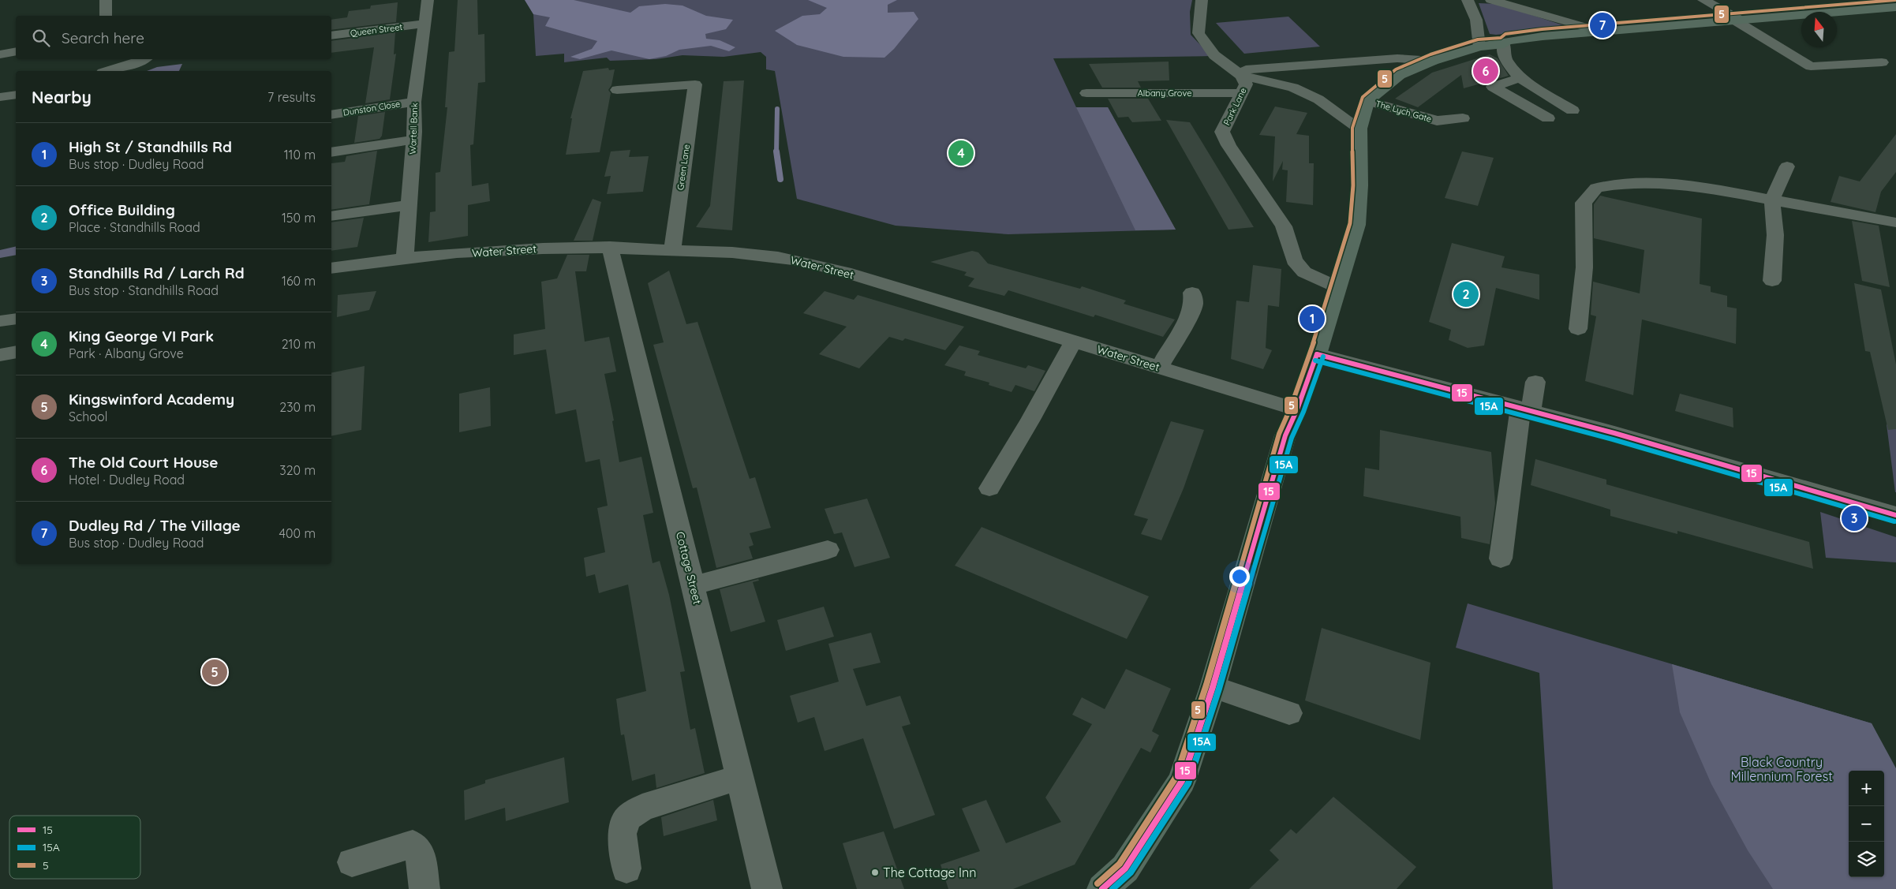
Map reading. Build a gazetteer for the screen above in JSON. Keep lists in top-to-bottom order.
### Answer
{
  "streets": {
    "street": [
      "Queen Street",
      "Albany Grove",
      "Park Lane",
      "Dunston Close",
      "The Lych Gate",
      "Wartell Bank",
      "Green Lane",
      "Water Street",
      "Cottage Street"
    ]
  },
  "crossings": [
    ["Queen Street", "Wartell Bank"],
    ["Albany Grove", "Park Lane"],
    ["Dunston Close", "Wartell Bank"],
    ["Wartell Bank", "Water Street"],
    ["Green Lane", "Water Street"],
    ["Water Street", "Cottage Street"]
  ],
  "parks": ["Black Country Millennium Forest"],
  "places": ["The Cottage Inn"],
  "lines": ["transit line 5", "transit line 15", "transit line 15A"],
  "legend": ["15", "15A", "5"],
  "north": "top",
  "page": {
    "pins": [
      "7",
      "6",
      "4",
      "2",
      "1",
      "3",
      "5"
    ],
    "search": "Search here",
    "heading": ["Nearby", "7 results"],
    "list": [
      {
        "mark": "1",
        "name": "High St / Standhills Rd",
        "note": "Bus stop · Dudley Road",
        "value": "110 m"
      },
      {
        "mark": "2",
        "name": "Office Building",
        "note": "Place · Standhills Road",
        "value": "150 m"
      },
      {
        "mark": "3",
        "name": "Standhills Rd / Larch Rd",
        "note": "Bus stop · Standhills Road",
        "value": "160 m"
      },
      {
        "mark": "4",
        "name": "King George VI Park",
        "note": "Park · Albany Grove",
        "value": "210 m"
      },
      {
        "mark": "5",
        "name": "Kingswinford Academy",
        "note": "School",
        "value": "230 m"
      },
      {
        "mark": "6",
        "name": "The Old Court House",
        "note": "Hotel · Dudley Road",
        "value": "320 m"
      },
      {
        "mark": "7",
        "name": "Dudley Rd / The Village",
        "note": "Bus stop · Dudley Road",
        "value": "400 m"
      }
    ],
    "map_buttons": ["+", "−"]
  }
}
